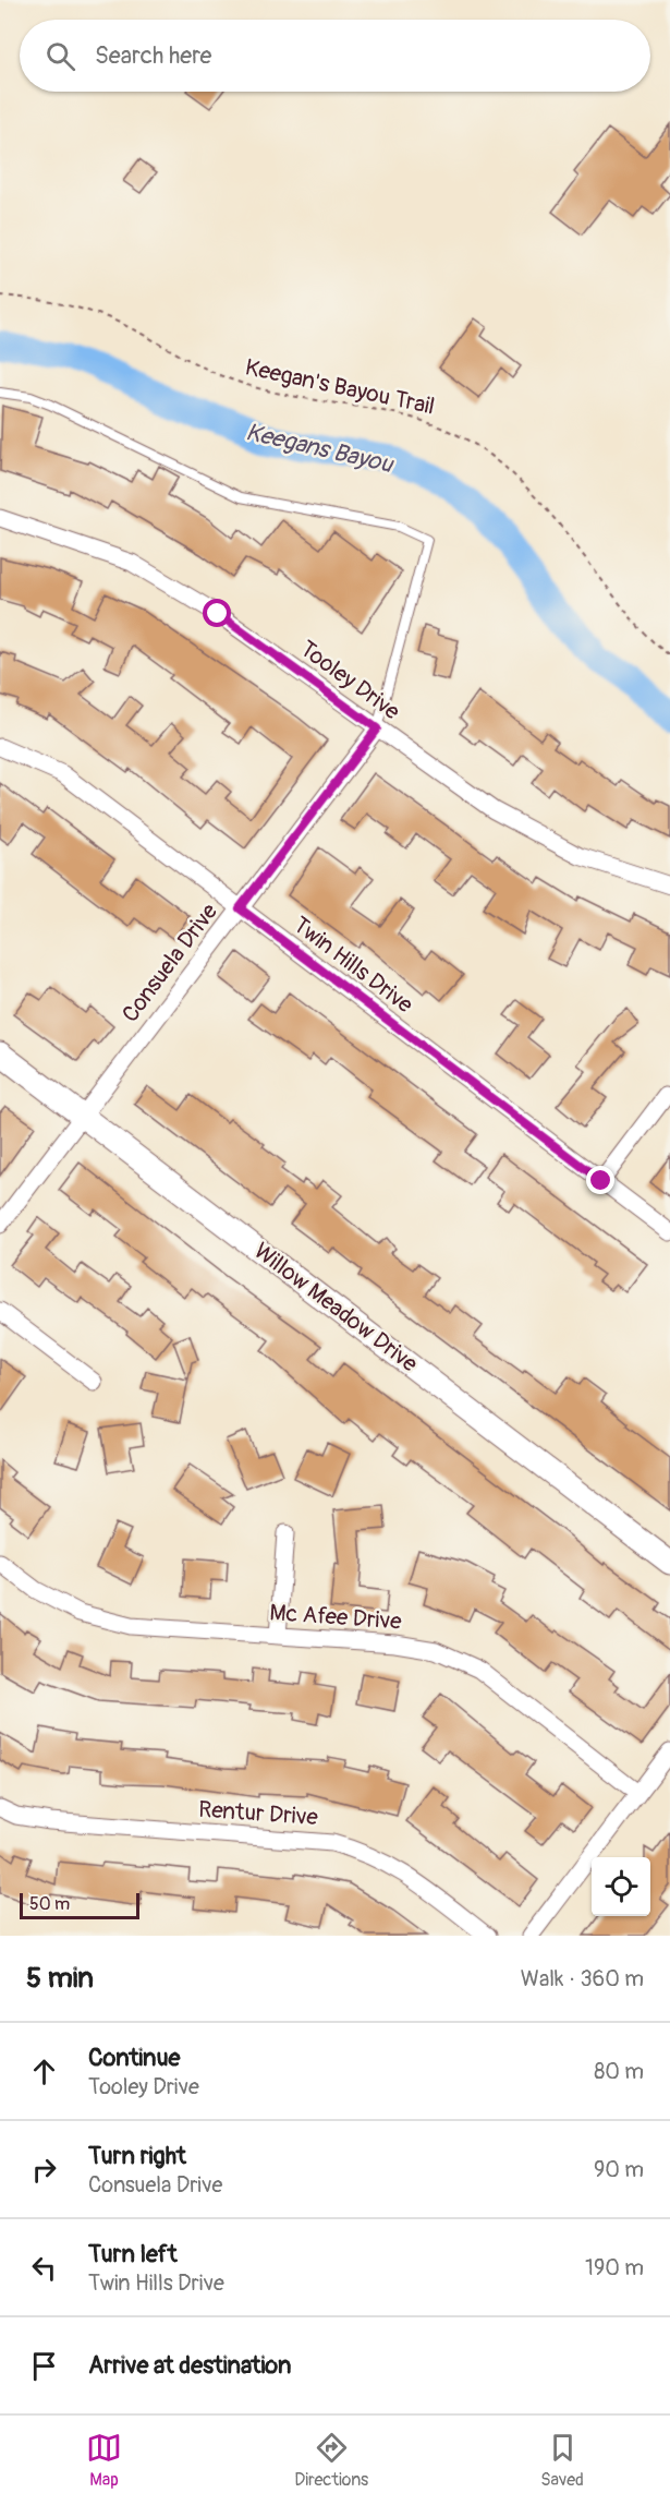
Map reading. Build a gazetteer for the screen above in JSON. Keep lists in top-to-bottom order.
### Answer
{
  "streets": {
    "street": [
      "Tooley Drive",
      "Consuela Drive",
      "Twin Hills Drive",
      "Willow Meadow Drive",
      "Mc Afee Drive",
      "Rentur Drive"
    ],
    "path": ["Keegan's Bayou Trail"]
  },
  "crossings": [
    ["Tooley Drive", "Consuela Drive"],
    ["Consuela Drive", "Twin Hills Drive"],
    ["Consuela Drive", "Willow Meadow Drive"]
  ],
  "water": ["Keegans Bayou"],
  "scale_bar": "50 m",
  "page": {
    "search": "Search here",
    "scale": "50 m",
    "heading": ["5 min", "Walk · 360 m"],
    "list": [
      ["Continue", "Tooley Drive", "80 m"],
      ["Turn right", "Consuela Drive", "90 m"],
      ["Turn left", "Twin Hills Drive", "190 m"],
      "Arrive at destination"
    ],
    "nav": ["Map", "Directions", "Saved"]
  }
}
